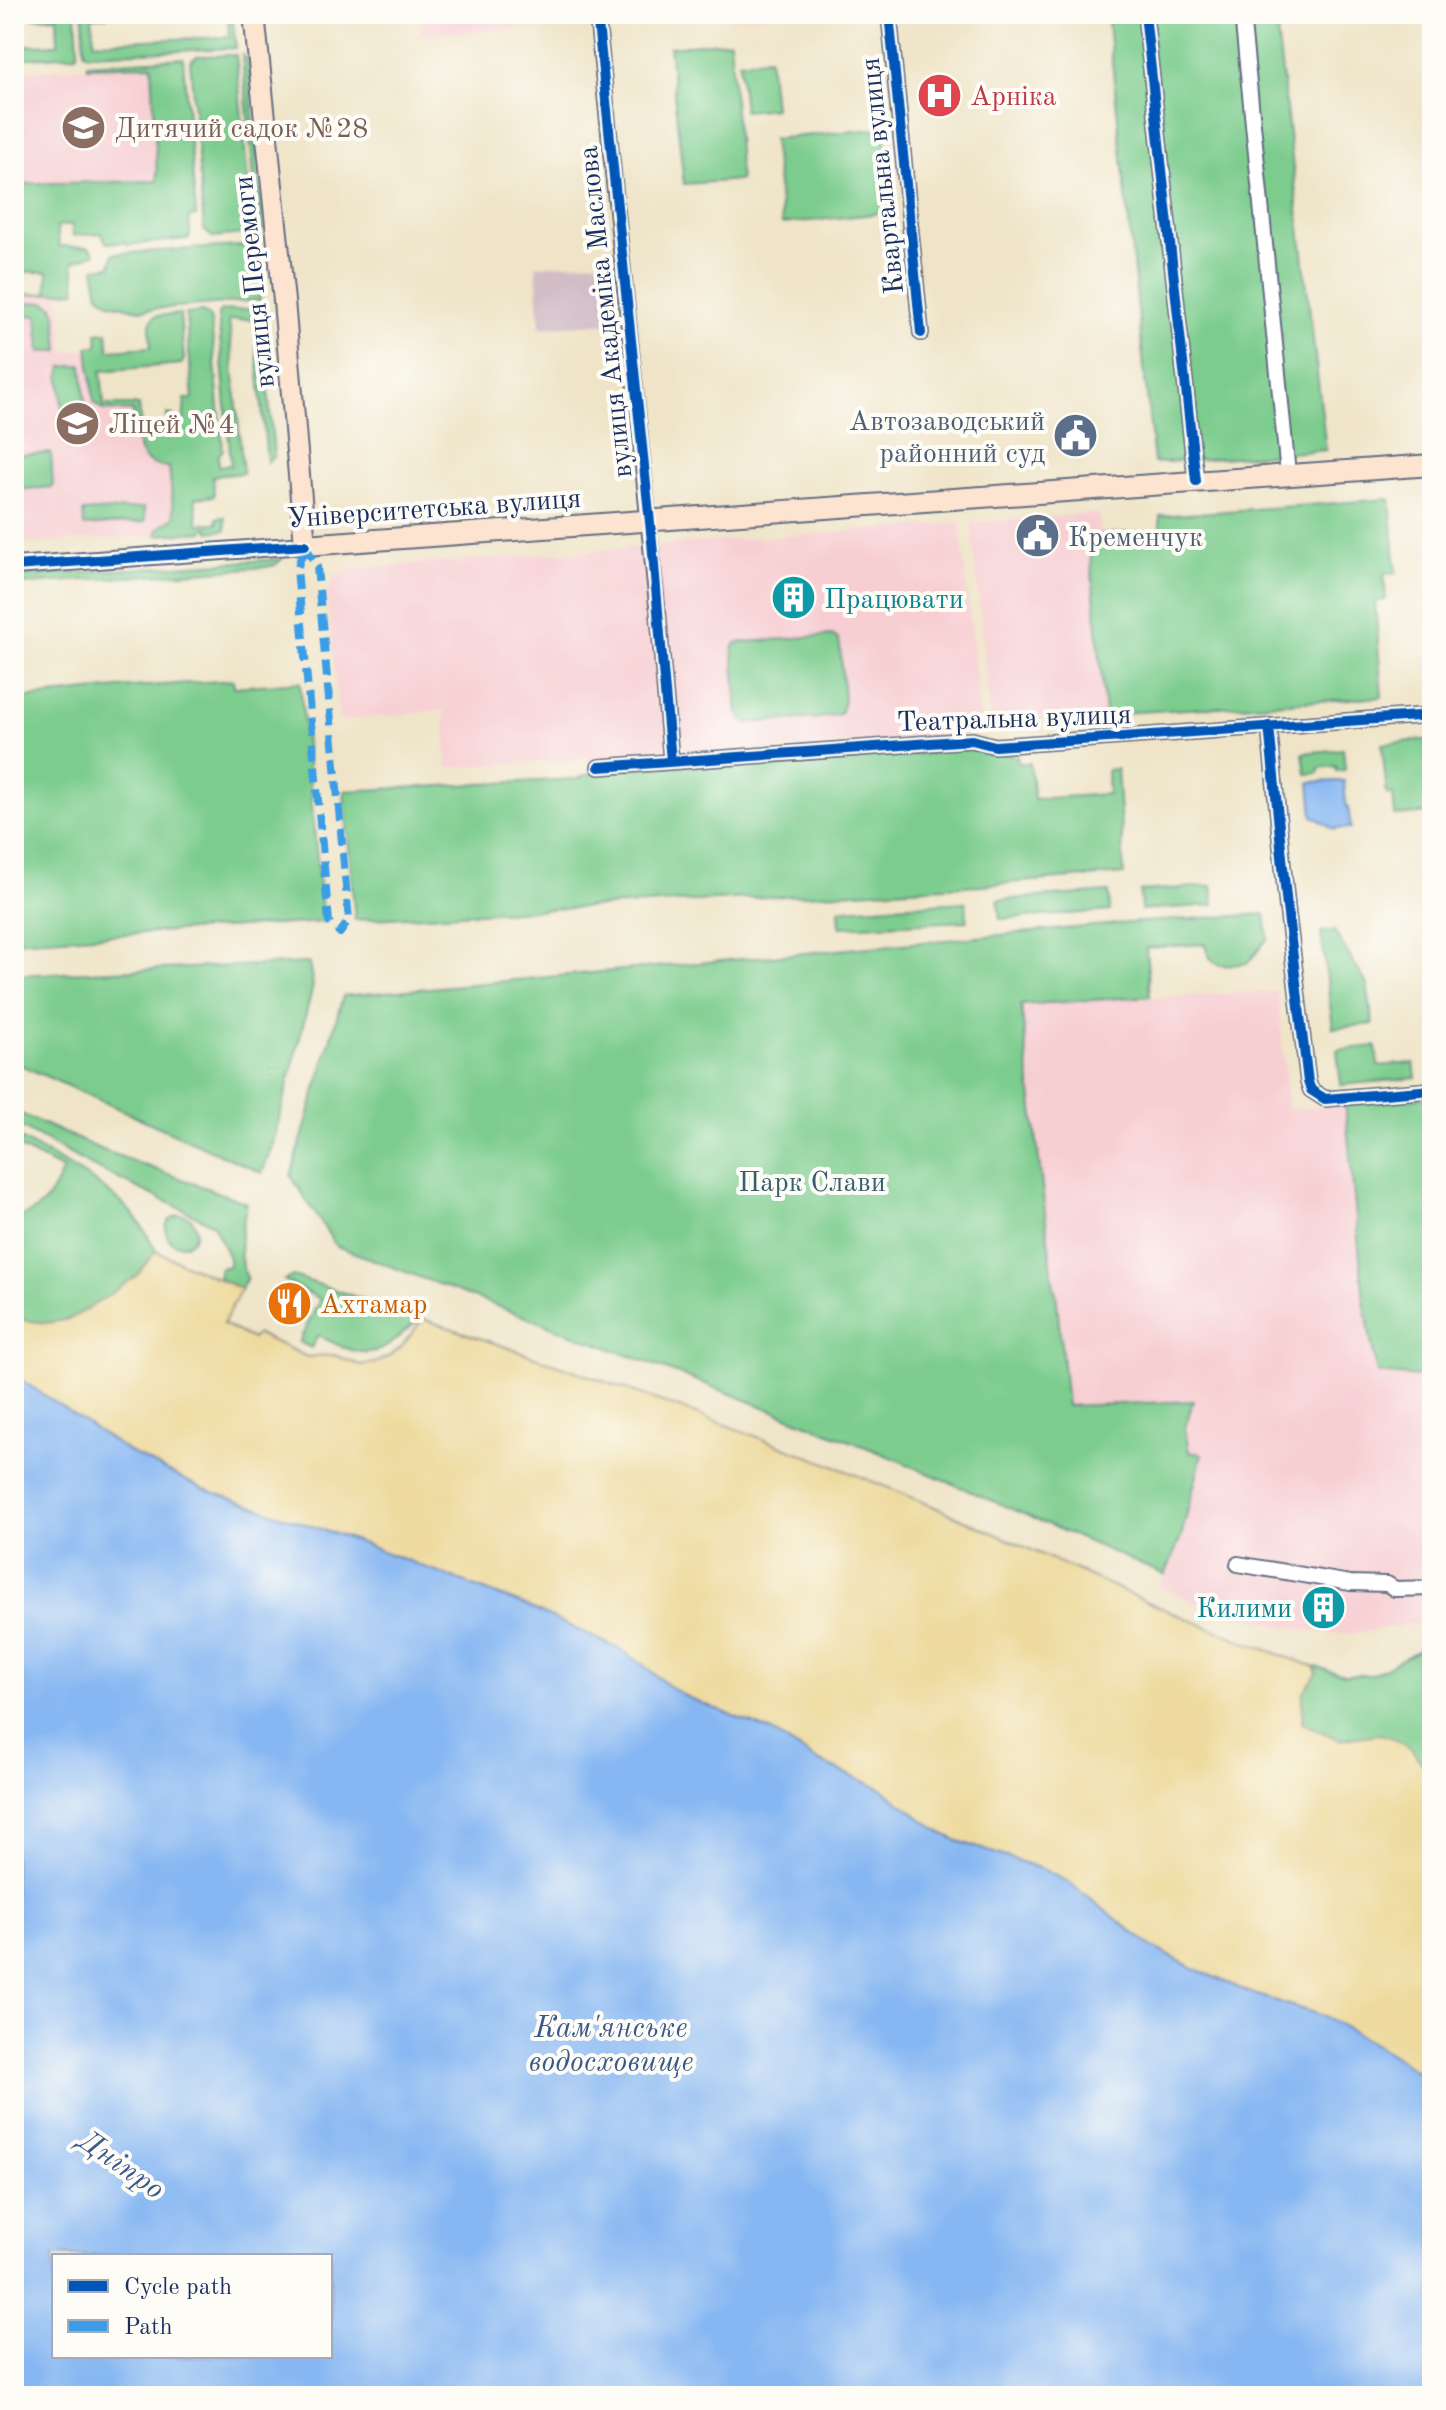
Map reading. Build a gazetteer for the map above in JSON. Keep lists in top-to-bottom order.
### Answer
{
  "streets": {
    "main road": ["вулиця Перемоги", "Університетська вулиця"],
    "street": ["Квартальна вулиця", "вулиця Академіка Маслова", "Театральна вулиця"]
  },
  "crossings": [
    ["вулиця Перемоги", "Університетська вулиця"],
    ["вулиця Академіка Маслова", "Університетська вулиця"],
    ["вулиця Академіка Маслова", "Театральна вулиця"]
  ],
  "water": ["Кам'янське водосховище", "Дніпро"],
  "parks": ["Парк Слави"],
  "places": {
    "hospital": ["Арніка"],
    "school or university": ["Дитячий садок №28", "Ліцей №4"],
    "public building": ["Автозаводський районний суд", "Кременчук"],
    "building": ["Працювати", "Килими"],
    "restaurant": ["Ахтамар"]
  },
  "legend": ["Cycle path", "Path"]
}
